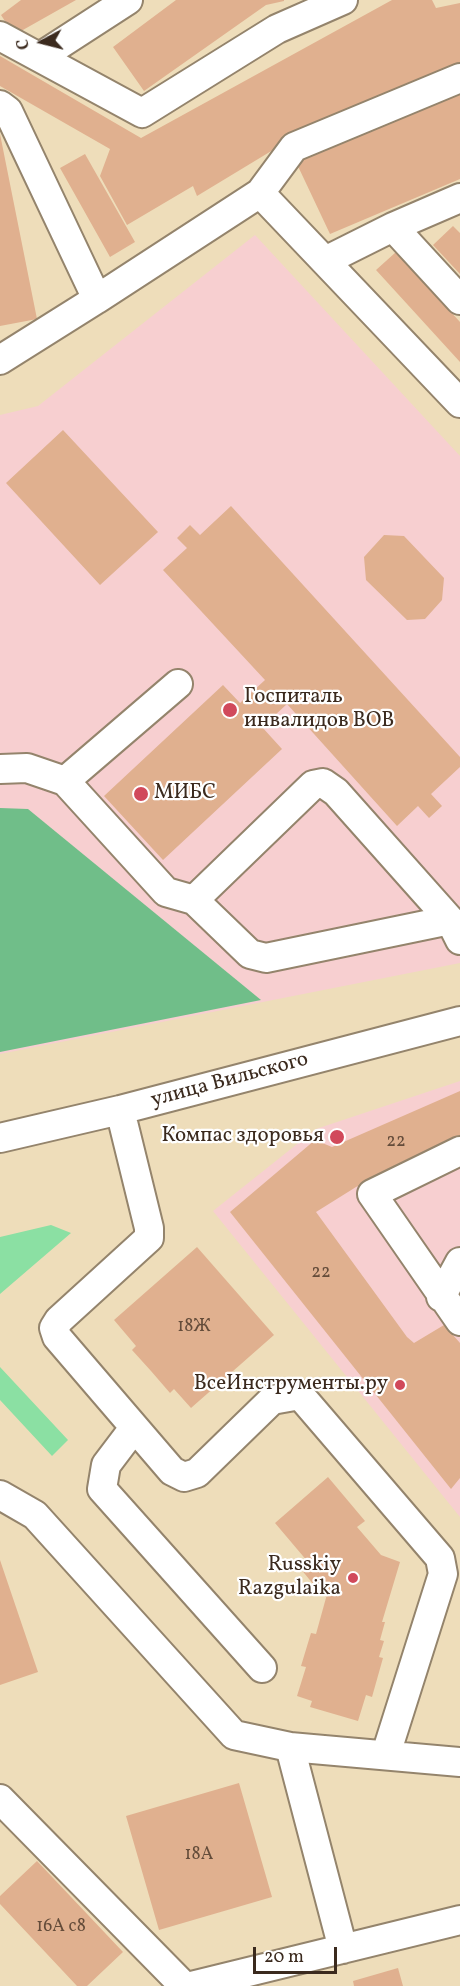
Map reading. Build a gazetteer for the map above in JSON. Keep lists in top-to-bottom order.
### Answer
{
  "streets": {
    "street": ["улица Вильского"]
  },
  "places": [
    "Госпиталь инвалидов ВОВ",
    "МИБС",
    "Компас здоровья",
    "ВсеИнструменты.ру",
    "Russkiy Razgulaika"
  ],
  "house_numbers": [
    "22",
    "22",
    "18Ж",
    "18А",
    "16А с8"
  ],
  "scale_bar": "20 m",
  "north": "left"
}
